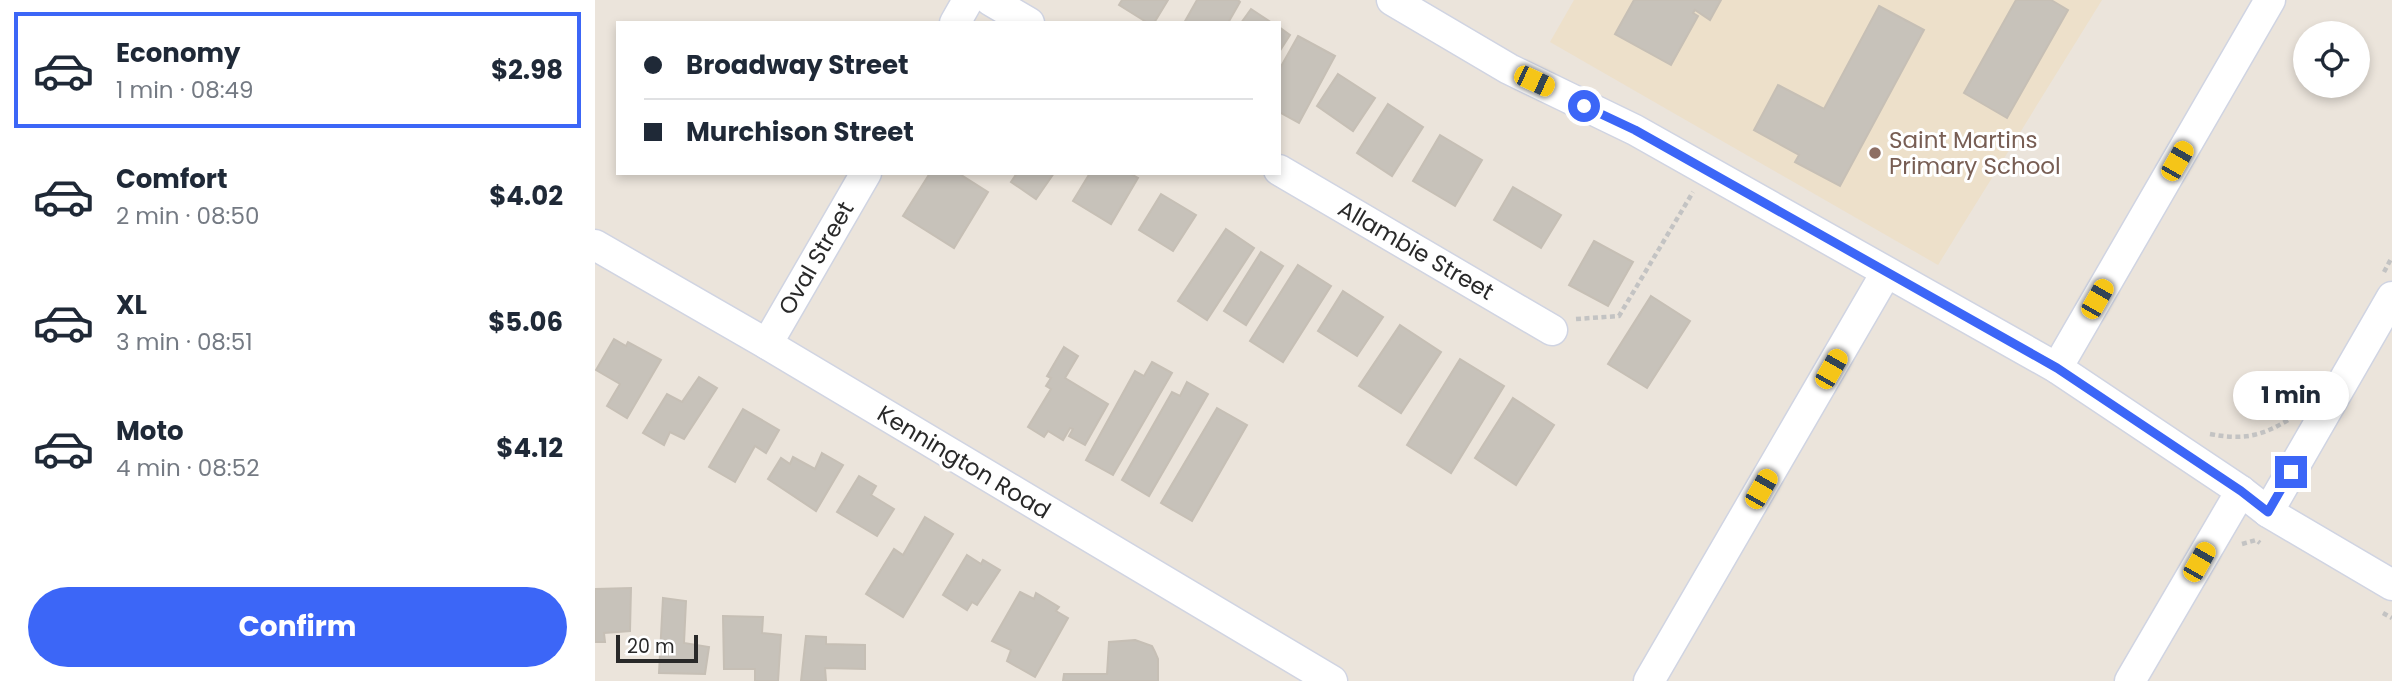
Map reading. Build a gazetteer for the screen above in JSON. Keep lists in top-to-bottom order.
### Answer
{
  "streets": {
    "street": ["Allambie Street", "Oval Street", "Kennington Road"]
  },
  "crossings": [
    ["Oval Street", "Kennington Road"]
  ],
  "places": ["Saint Martins Primary School"],
  "scale_bar": "20 m",
  "page": {
    "list": [
      {
        "name": "Economy",
        "note": "1 min · 08:49",
        "value": "$2.98"
      },
      {
        "name": "Comfort",
        "note": "2 min · 08:50",
        "value": "$4.02"
      },
      {
        "name": "XL",
        "note": "3 min · 08:51",
        "value": "$5.06"
      },
      {
        "name": "Moto",
        "note": "4 min · 08:52",
        "value": "$4.12"
      }
    ],
    "banner": ["Broadway Street", "Murchison Street"],
    "bubble": "1 min",
    "buttons": "Confirm",
    "scale": "20 m"
  }
}
